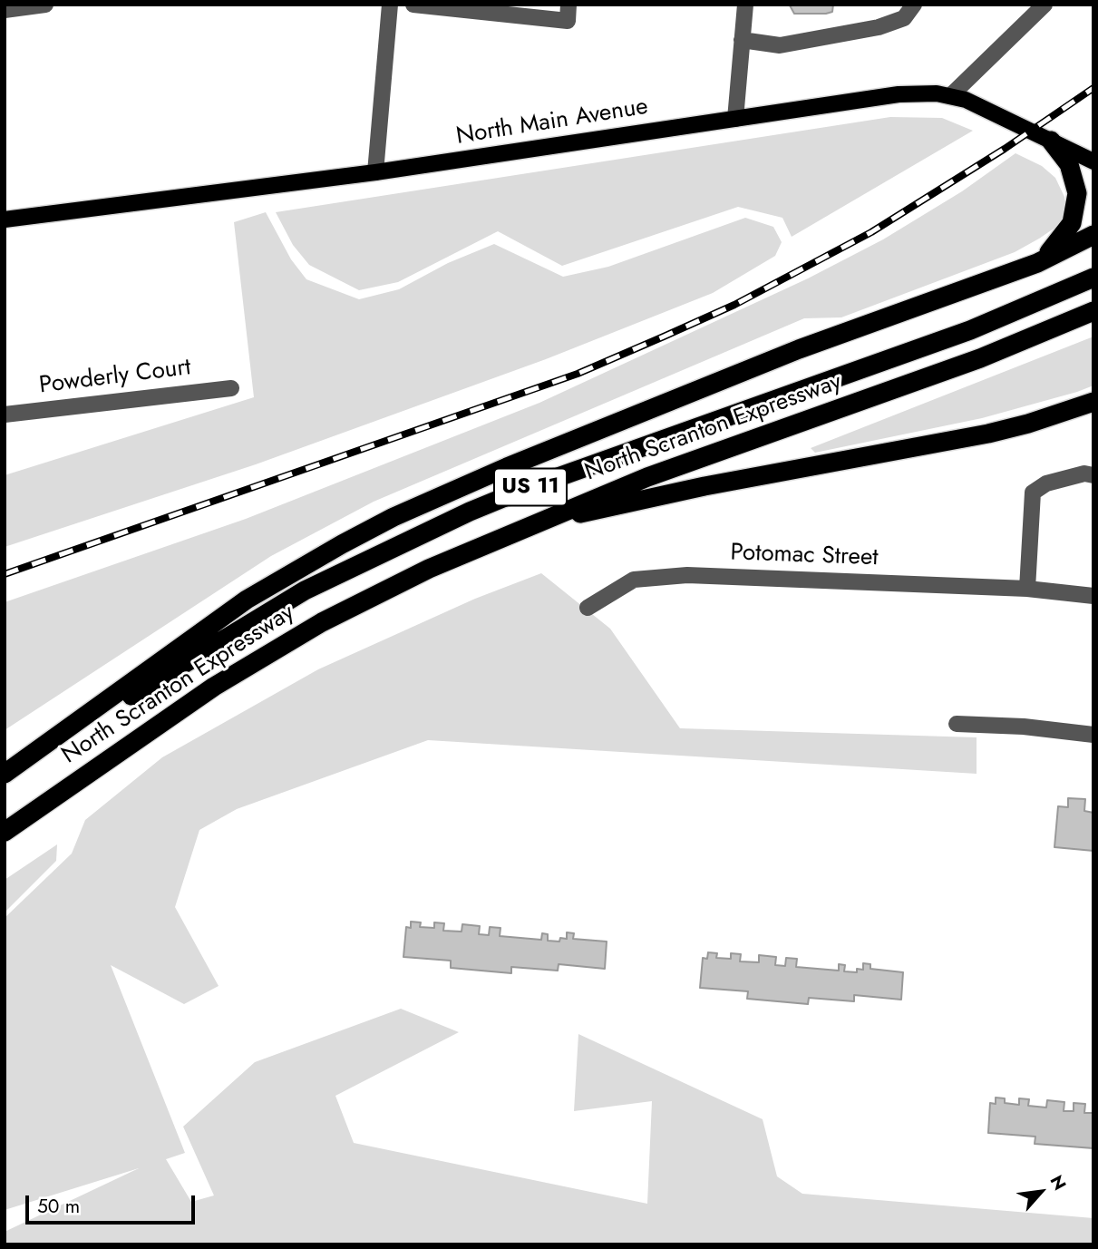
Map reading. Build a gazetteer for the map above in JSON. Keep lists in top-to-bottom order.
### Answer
{
  "streets": {
    "highway": ["North Scranton Expressway", "US 11"],
    "main road": ["North Main Avenue"],
    "street": ["Powderly Court", "Potomac Street"]
  },
  "scale_bar": "50 m",
  "north": "top right"
}
